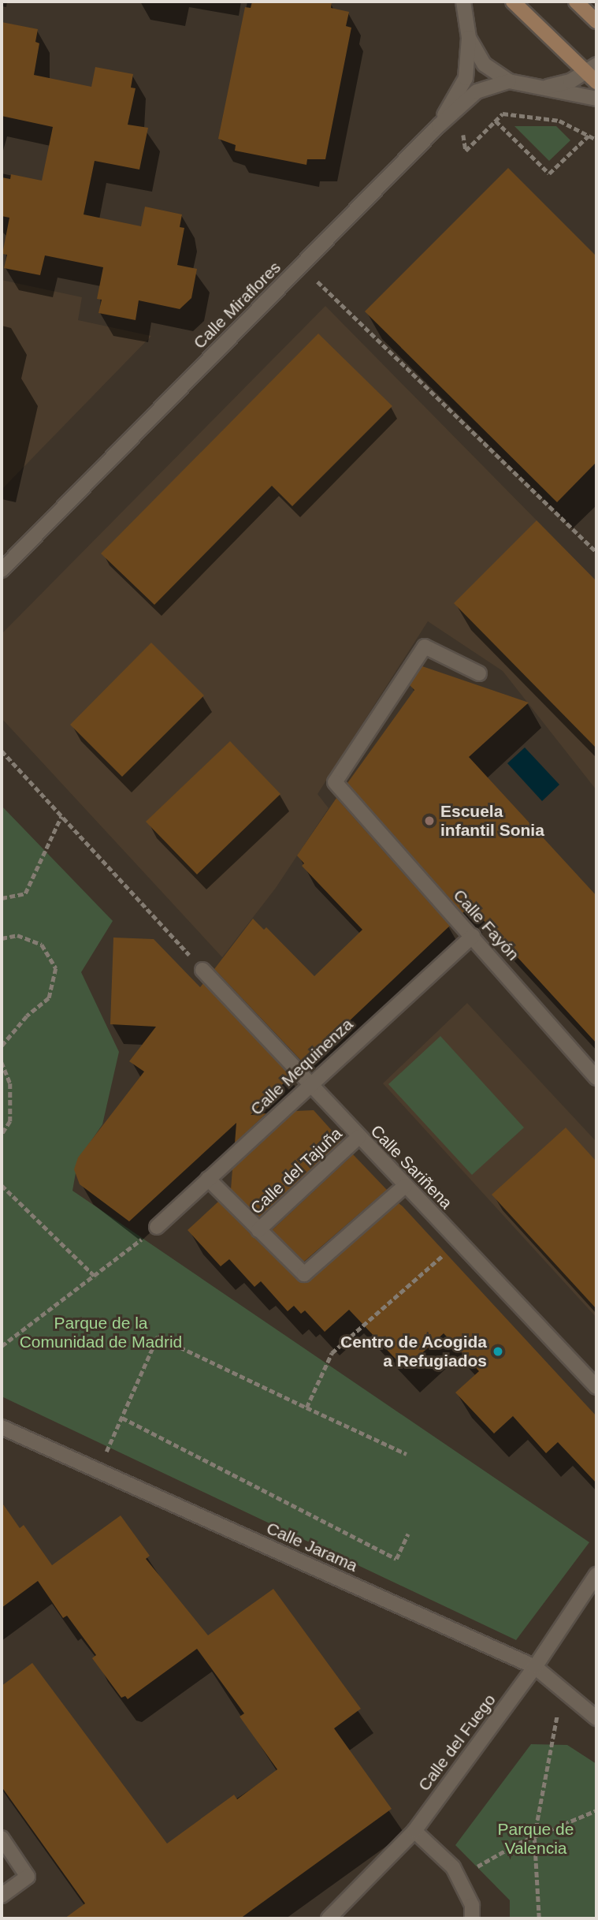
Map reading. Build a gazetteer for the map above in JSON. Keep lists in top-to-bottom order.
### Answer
{
  "streets": {
    "street": [
      "Calle Miraflores",
      "Calle Fayón",
      "Calle Mequinenza",
      "Calle Sariñena",
      "Calle del Tajuña",
      "Calle Jarama",
      "Calle del Fuego"
    ]
  },
  "crossings": [
    ["Calle Fayón", "Calle Mequinenza"],
    ["Calle Mequinenza", "Calle Sariñena"],
    ["Calle Sariñena", "Calle del Tajuña"],
    ["Calle Jarama", "Calle del Fuego"]
  ],
  "parks": ["Parque de la Comunidad de Madrid", "Parque de Valencia"],
  "places": ["Escuela infantil Sonia", "Centro de Acogida a Refugiados"]
}
